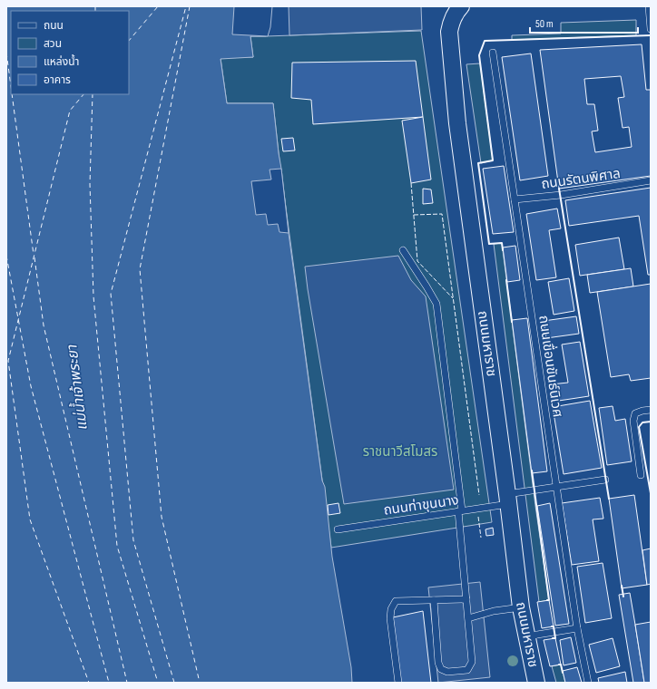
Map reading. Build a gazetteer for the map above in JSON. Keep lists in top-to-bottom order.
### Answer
{
  "streets": {
    "street": ["ถนนมหาราช"],
    "lane": ["ถนนรัตนพิศาล", "ถนนเขื่อนขันธ์นิเวศ", "ถนนท่าขุนนาง"]
  },
  "crossings": [
    ["ถนนรัตนพิศาล", "ถนนเขื่อนขันธ์นิเวศ"],
    ["ถนนมหาราช", "ถนนท่าขุนนาง"],
    ["ถนนเขื่อนขันธ์นิเวศ", "ถนนท่าขุนนาง"]
  ],
  "water": ["แม่น้ำเจ้าพระยา"],
  "parks": ["ราชนาวีสโมสร"],
  "legend": [
    "ถนน",
    "สวน",
    "แหล่งน้ำ",
    "อาคาร"
  ],
  "scale_bar": "50 m"
}
